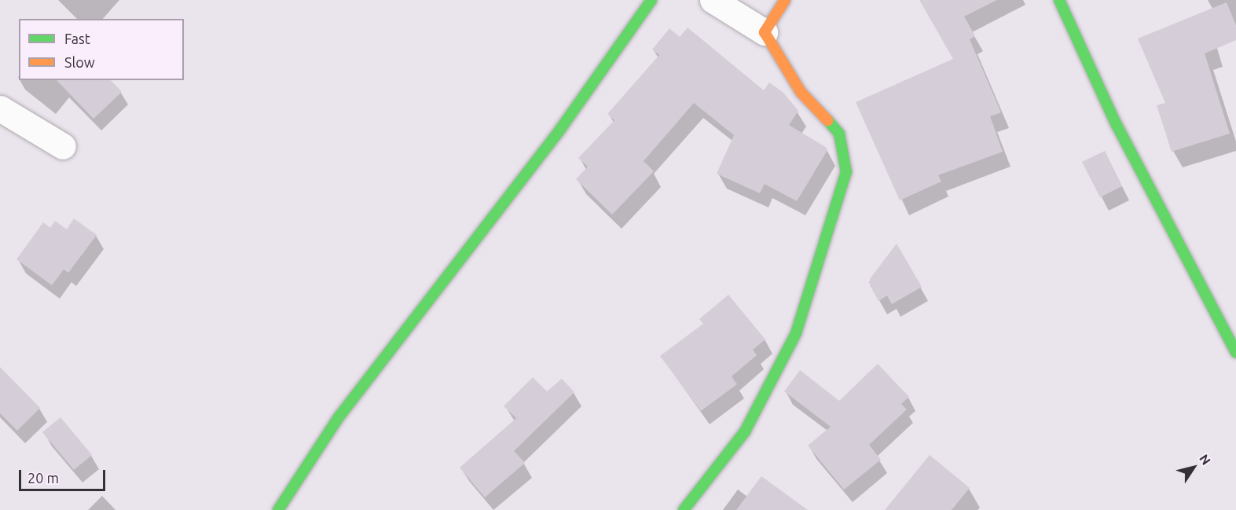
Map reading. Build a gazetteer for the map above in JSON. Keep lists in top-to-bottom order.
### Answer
{
  "legend": ["Fast", "Slow"],
  "scale_bar": "20 m",
  "north": "top right"
}
